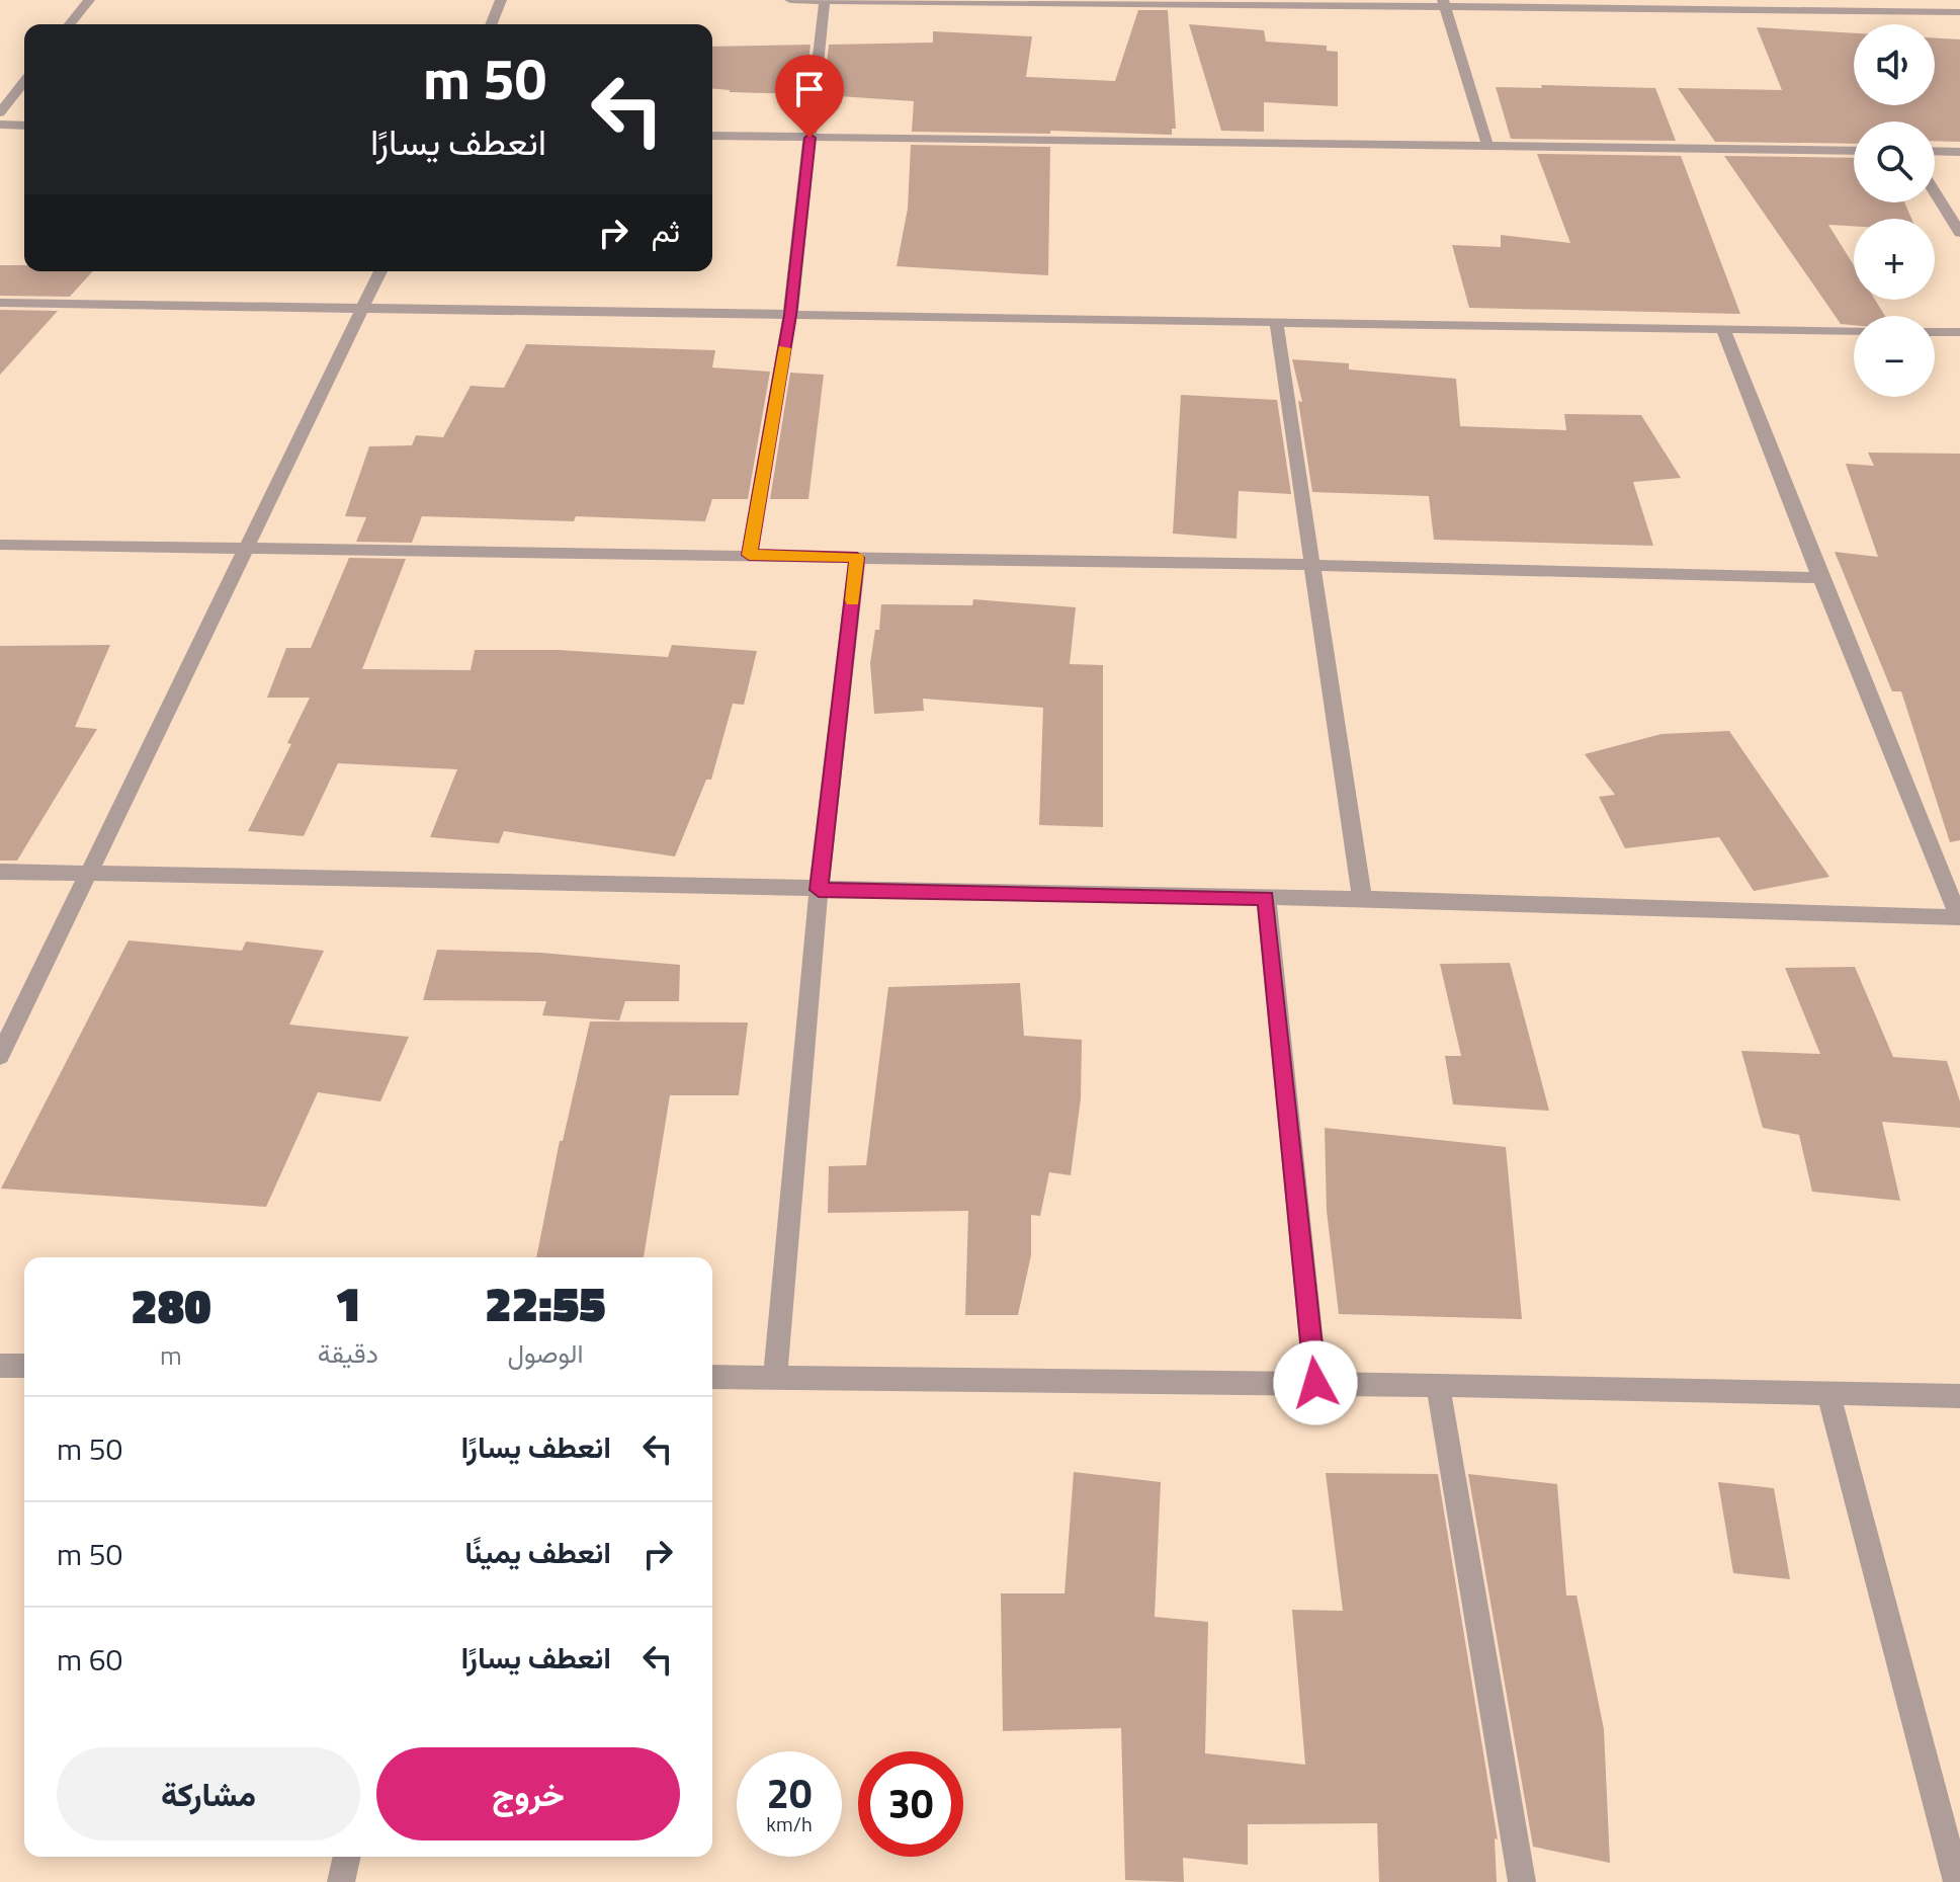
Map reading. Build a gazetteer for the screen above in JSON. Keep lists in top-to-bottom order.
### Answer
{
  "page": {
    "map_buttons": ["+", "−"],
    "turn": ["50 m", "انعطف يسارًا"],
    "then": "ثم",
    "eta": [
      "22:55",
      "الوصول",
      "1",
      "دقيقة",
      "280",
      "m"
    ],
    "list": [
      {
        "name": "انعطف يسارًا",
        "value": "50 m"
      },
      {
        "name": "انعطف يمينًا",
        "value": "50 m"
      },
      {
        "name": "انعطف يسارًا",
        "value": "60 m"
      }
    ],
    "buttons": ["خروج", "مشاركة"],
    "speed": "20 km/h",
    "limit": "30"
  }
}
